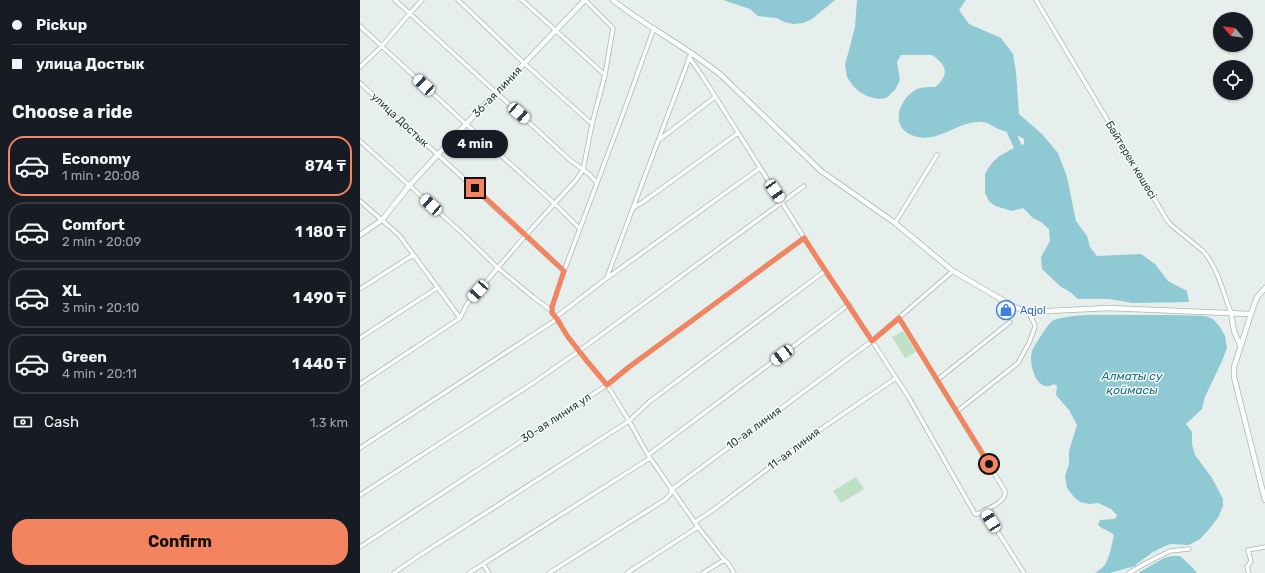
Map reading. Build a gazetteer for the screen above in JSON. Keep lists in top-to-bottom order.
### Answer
{
  "streets": {
    "street": [
      "36-ая линия",
      "улица Достык",
      "Бәйтерек көшесі",
      "30-ая линия ул",
      "10-ая линия",
      "11-ая линия"
    ]
  },
  "crossings": [
    ["36-ая линия", "улица Достык"]
  ],
  "water": ["Алматы су қоймасы"],
  "places": {
    "shop": ["Aqjol"]
  },
  "north": "top left",
  "page": {
    "banner": ["Pickup", "улица Достык"],
    "heading": "Choose a ride",
    "bubble": "4 min",
    "list": [
      {
        "name": "Economy",
        "note": "1 min · 20:08",
        "value": "874 ₸"
      },
      {
        "name": "Comfort",
        "note": "2 min · 20:09",
        "value": "1 180 ₸"
      },
      {
        "name": "XL",
        "note": "3 min · 20:10",
        "value": "1 490 ₸"
      },
      {
        "name": "Green",
        "note": "4 min · 20:11",
        "value": "1 440 ₸"
      }
    ],
    "pay": ["Cash", "1.3 km"],
    "buttons": "Confirm"
  }
}
